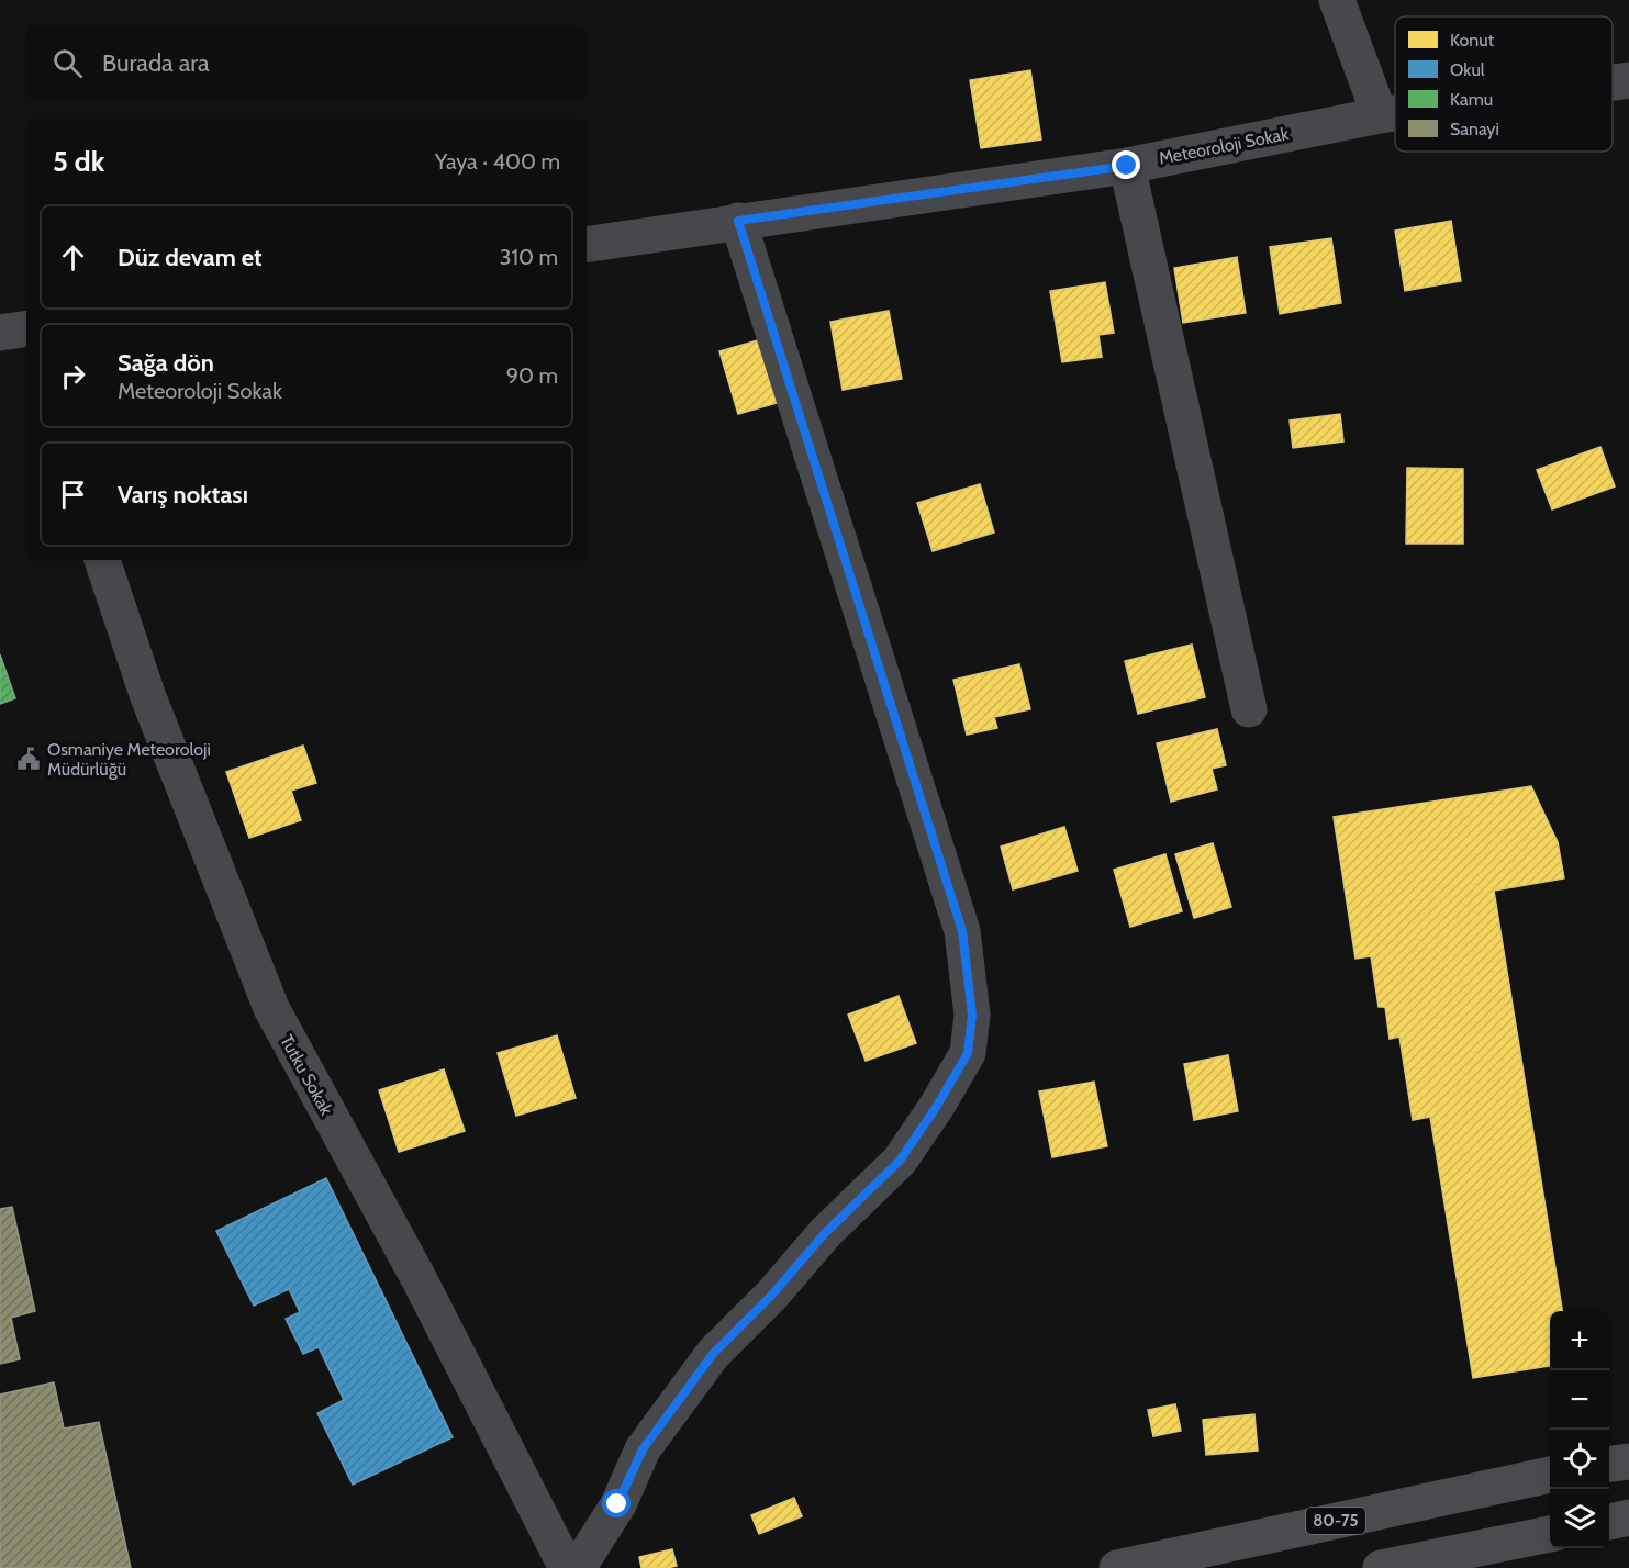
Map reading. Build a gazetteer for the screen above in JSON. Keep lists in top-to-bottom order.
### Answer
{
  "streets": {
    "highway": ["80-75"],
    "street": ["Meteoroloji Sokak", "Tutku Sokak"]
  },
  "places": {
    "public building": ["Osmaniye Meteoroloji Müdürlüğü"]
  },
  "legend": [
    "Konut",
    "Okul",
    "Kamu",
    "Sanayi"
  ],
  "page": {
    "search": "Burada ara",
    "heading": ["5 dk", "Yaya · 400 m"],
    "list": [
      ["Düz devam et", "310 m"],
      ["Sağa dön", "Meteoroloji Sokak", "90 m"],
      "Varış noktası"
    ],
    "map_buttons": ["+", "−"]
  }
}
